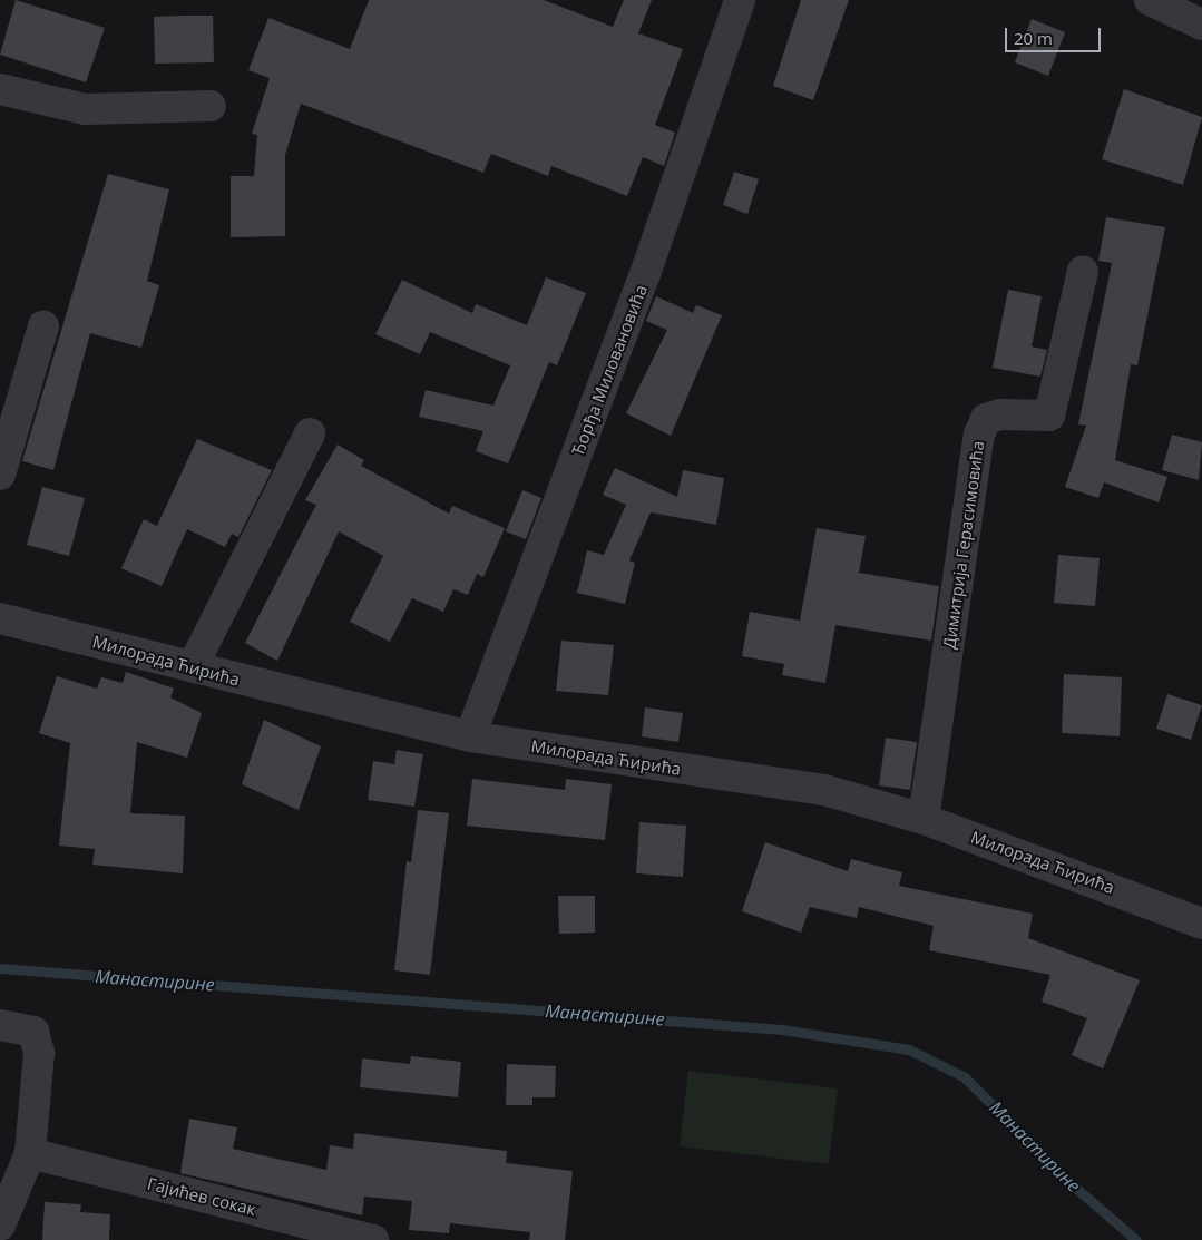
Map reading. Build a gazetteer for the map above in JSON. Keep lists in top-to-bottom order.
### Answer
{
  "streets": {
    "street": [
      "Ђорђа Миловановића",
      "Димитрија Герасимовића",
      "Милорада Ћирића",
      "Гајићев сокак"
    ]
  },
  "crossings": [
    ["Ђорђа Миловановића", "Милорада Ћирића"],
    ["Димитрија Герасимовића", "Милорада Ћирића"]
  ],
  "water": ["Манастирине"],
  "scale_bar": "20 m"
}
